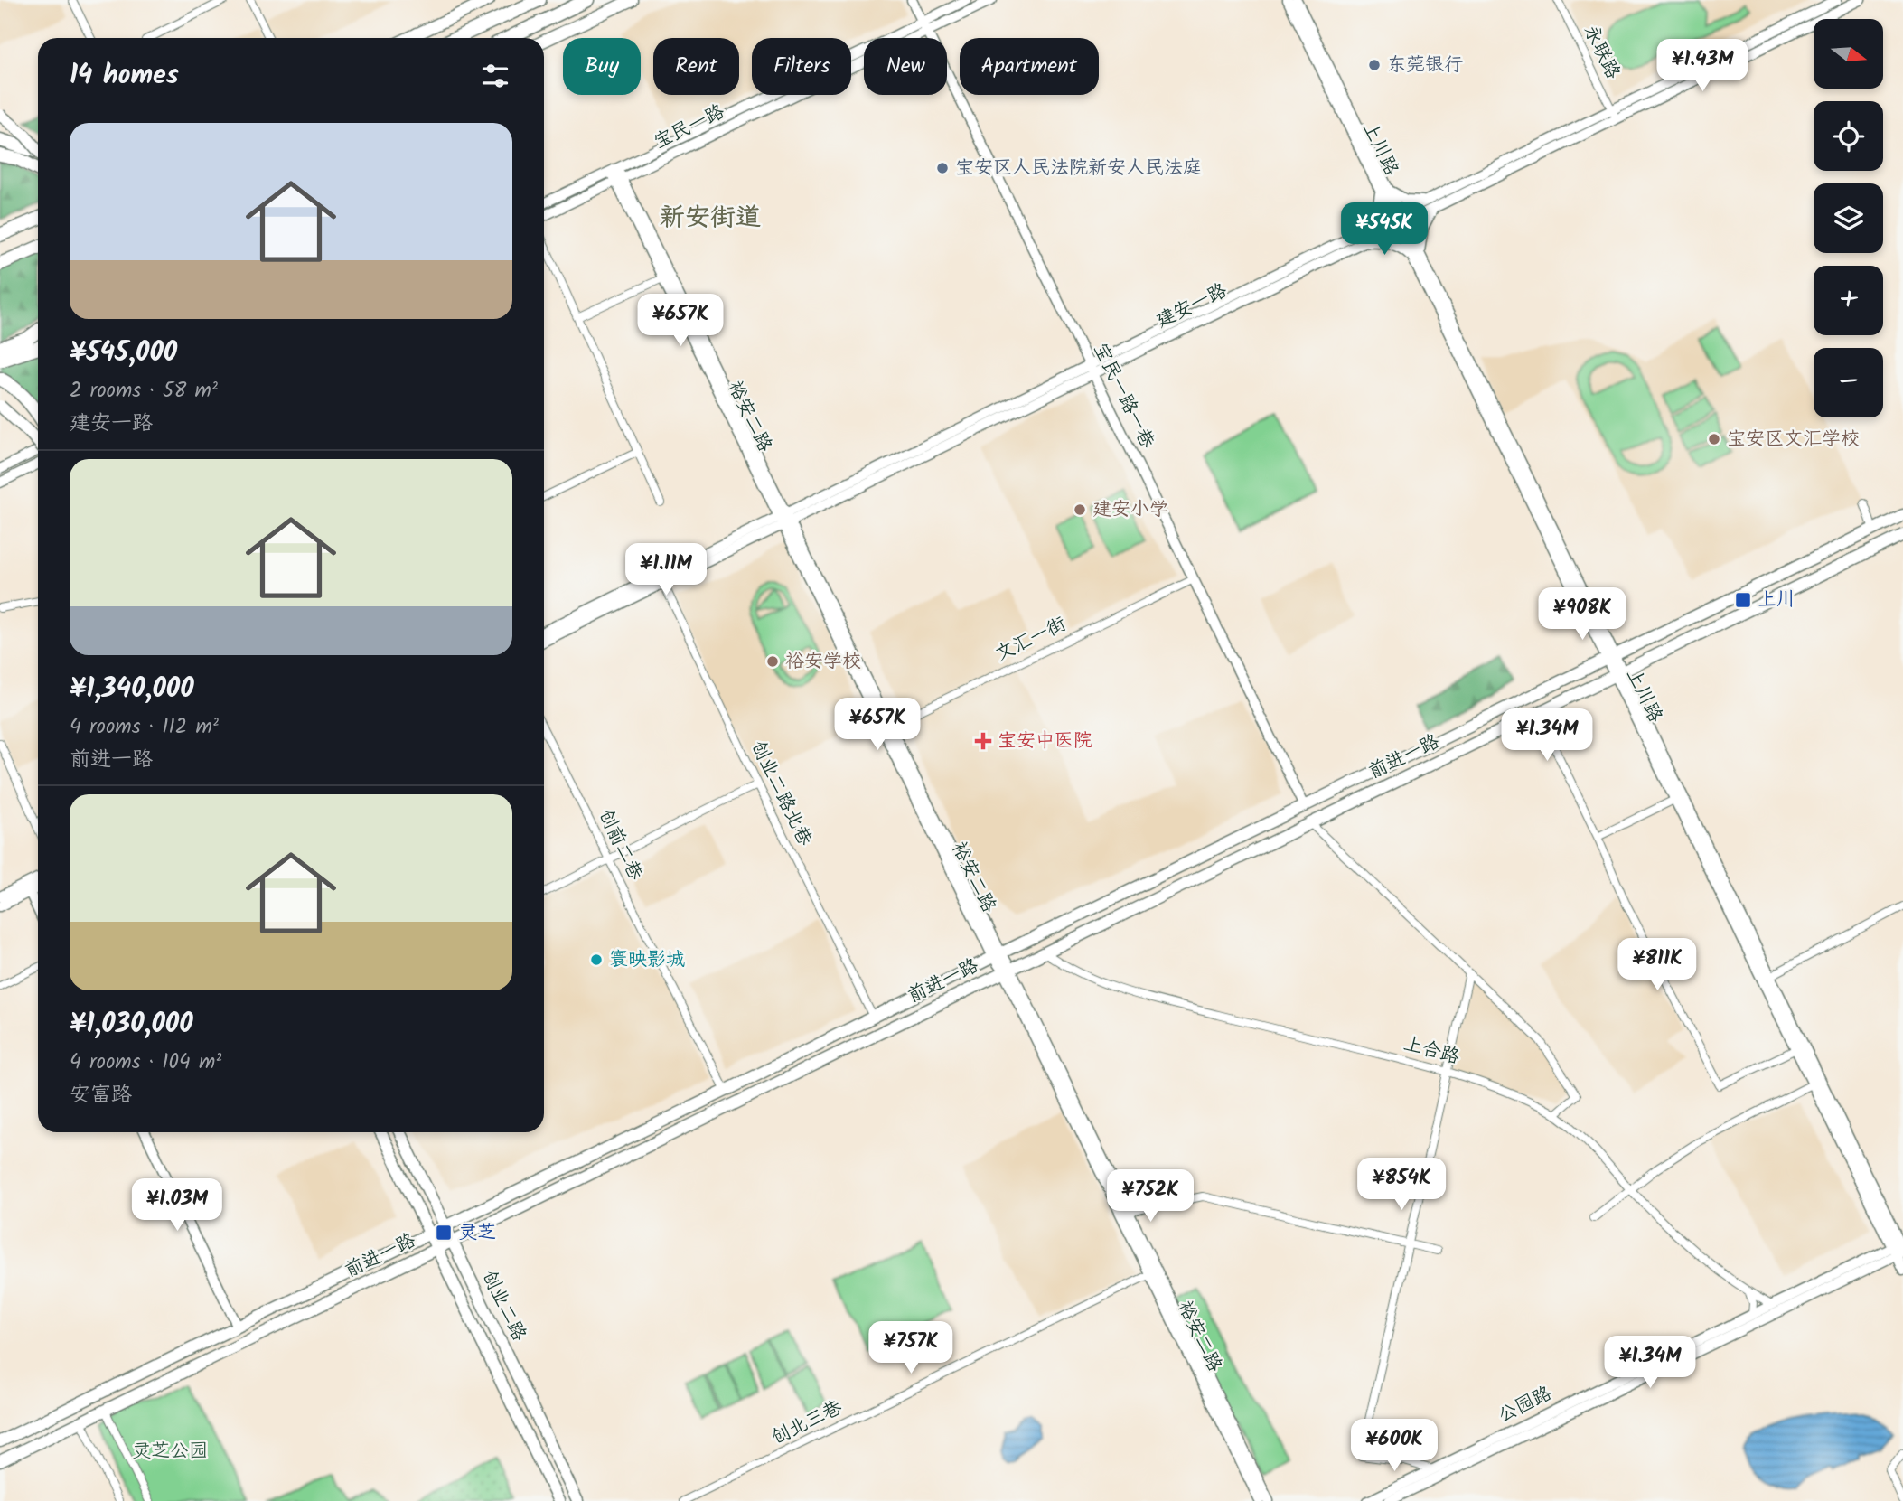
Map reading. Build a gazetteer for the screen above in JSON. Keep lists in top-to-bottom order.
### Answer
{
  "streets": {
    "main road": [
      "宝民一路",
      "上川路",
      "建安一路",
      "宝民一路一巷",
      "裕安二路",
      "前进一路",
      "创业二路",
      "公园路"
    ],
    "street": [
      "永联路",
      "文汇一街",
      "创业二路北巷",
      "创前二巷",
      "上合路",
      "创北三巷"
    ]
  },
  "crossings": [
    ["永联路", "建安一路"],
    ["宝民一路", "宝民一路一巷"],
    ["宝民一路", "裕安二路"],
    ["上川路", "建安一路"],
    ["上川路", "前进一路"],
    ["上川路", "公园路"],
    ["建安一路", "宝民一路一巷"],
    ["建安一路", "裕安二路"],
    ["建安一路", "创业二路北巷"],
    ["宝民一路一巷", "文汇一街"],
    ["宝民一路一巷", "前进一路"],
    ["裕安二路", "文汇一街"],
    ["裕安二路", "前进一路"],
    ["裕安二路", "创北三巷"],
    ["前进一路", "创业二路北巷"],
    ["前进一路", "创前二巷"],
    ["前进一路", "上合路"],
    ["前进一路", "创业二路"],
    ["上合路", "公园路"]
  ],
  "districts": ["新安街道"],
  "parks": ["灵芝公园"],
  "places": {
    "other": [
      "东莞银行",
      "宝安区人民法院新安人民法庭",
      "宝安区文汇学校",
      "建安小学",
      "裕安学校",
      "寰映影城"
    ],
    "transit": ["上川", "灵芝"],
    "health": ["宝安中医院"]
  },
  "north": "right",
  "page": {
    "map_buttons": ["+", "−"],
    "chip": [
      "Buy",
      "Rent",
      "Filters",
      "New",
      "Apartment"
    ],
    "heading": "14 homes",
    "price": [
      "¥1.43M",
      "¥545K",
      "¥657K",
      "¥1.11M",
      "¥908K",
      "¥657K",
      "¥1.34M",
      "¥811K",
      "¥854K",
      "¥752K",
      "¥1.03M",
      "¥757K",
      "¥1.34M",
      "¥600K"
    ],
    "list": [
      {
        "name": "¥545,000",
        "note": "2 rooms · 58 m² · 建安一路"
      },
      {
        "name": "¥1,340,000",
        "note": "4 rooms · 112 m² · 前进一路"
      },
      {
        "name": "¥1,030,000",
        "note": "4 rooms · 104 m² · 安富路"
      }
    ]
  }
}
